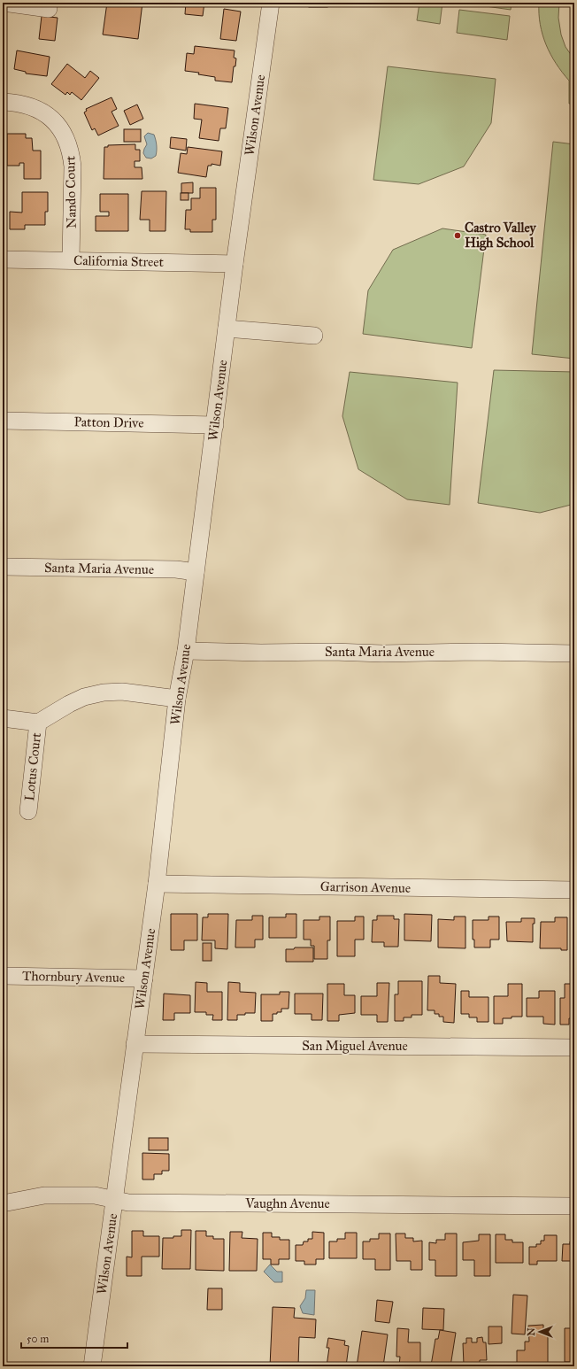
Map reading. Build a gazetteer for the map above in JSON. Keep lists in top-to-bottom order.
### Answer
{
  "streets": {
    "street": [
      "Wilson Avenue",
      "Nando Court",
      "California Street",
      "Patton Drive",
      "Santa Maria Avenue",
      "Lotus Court",
      "Garrison Avenue",
      "Thornbury Avenue",
      "San Miguel Avenue",
      "Vaughn Avenue"
    ]
  },
  "crossings": [
    ["Wilson Avenue", "California Street"],
    ["Wilson Avenue", "Patton Drive"],
    ["Wilson Avenue", "Santa Maria Avenue"],
    ["Wilson Avenue", "Garrison Avenue"],
    ["Wilson Avenue", "Thornbury Avenue"],
    ["Wilson Avenue", "San Miguel Avenue"],
    ["Wilson Avenue", "Vaughn Avenue"],
    ["Nando Court", "California Street"]
  ],
  "places": ["Castro Valley High School"],
  "scale_bar": "50 m",
  "north": "left"
}
